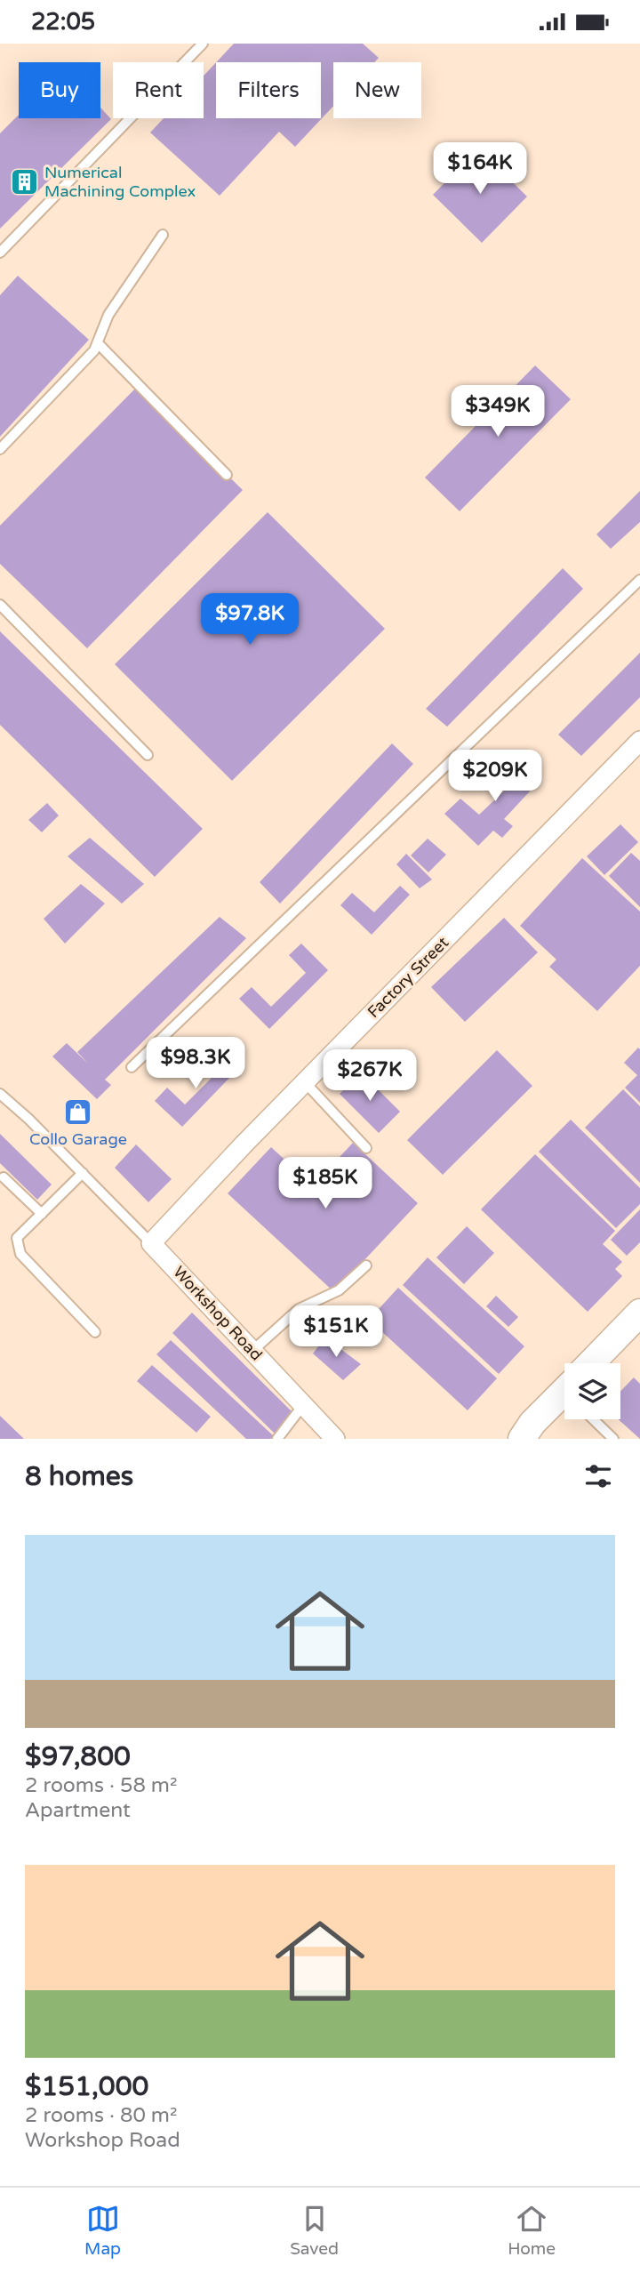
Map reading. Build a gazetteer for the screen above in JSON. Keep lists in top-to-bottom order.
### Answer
{
  "streets": {
    "street": ["Factory Street", "Workshop Road"]
  },
  "crossings": [
    ["Factory Street", "Workshop Road"]
  ],
  "places": {
    "building": ["Numerical Machining Complex"],
    "shop": ["Collo Garage"]
  },
  "page": {
    "status": "22:05",
    "chip": [
      "Buy",
      "Rent",
      "Filters",
      "New"
    ],
    "price": [
      "$164K",
      "$349K",
      "$97.8K",
      "$209K",
      "$98.3K",
      "$267K",
      "$185K",
      "$151K"
    ],
    "heading": "8 homes",
    "list": [
      {
        "name": "$97,800",
        "note": "2 rooms · 58 m² · Apartment"
      },
      {
        "name": "$151,000",
        "note": "2 rooms · 80 m² · Workshop Road"
      }
    ],
    "tabs": ["Map", "Saved", "Home"]
  }
}
